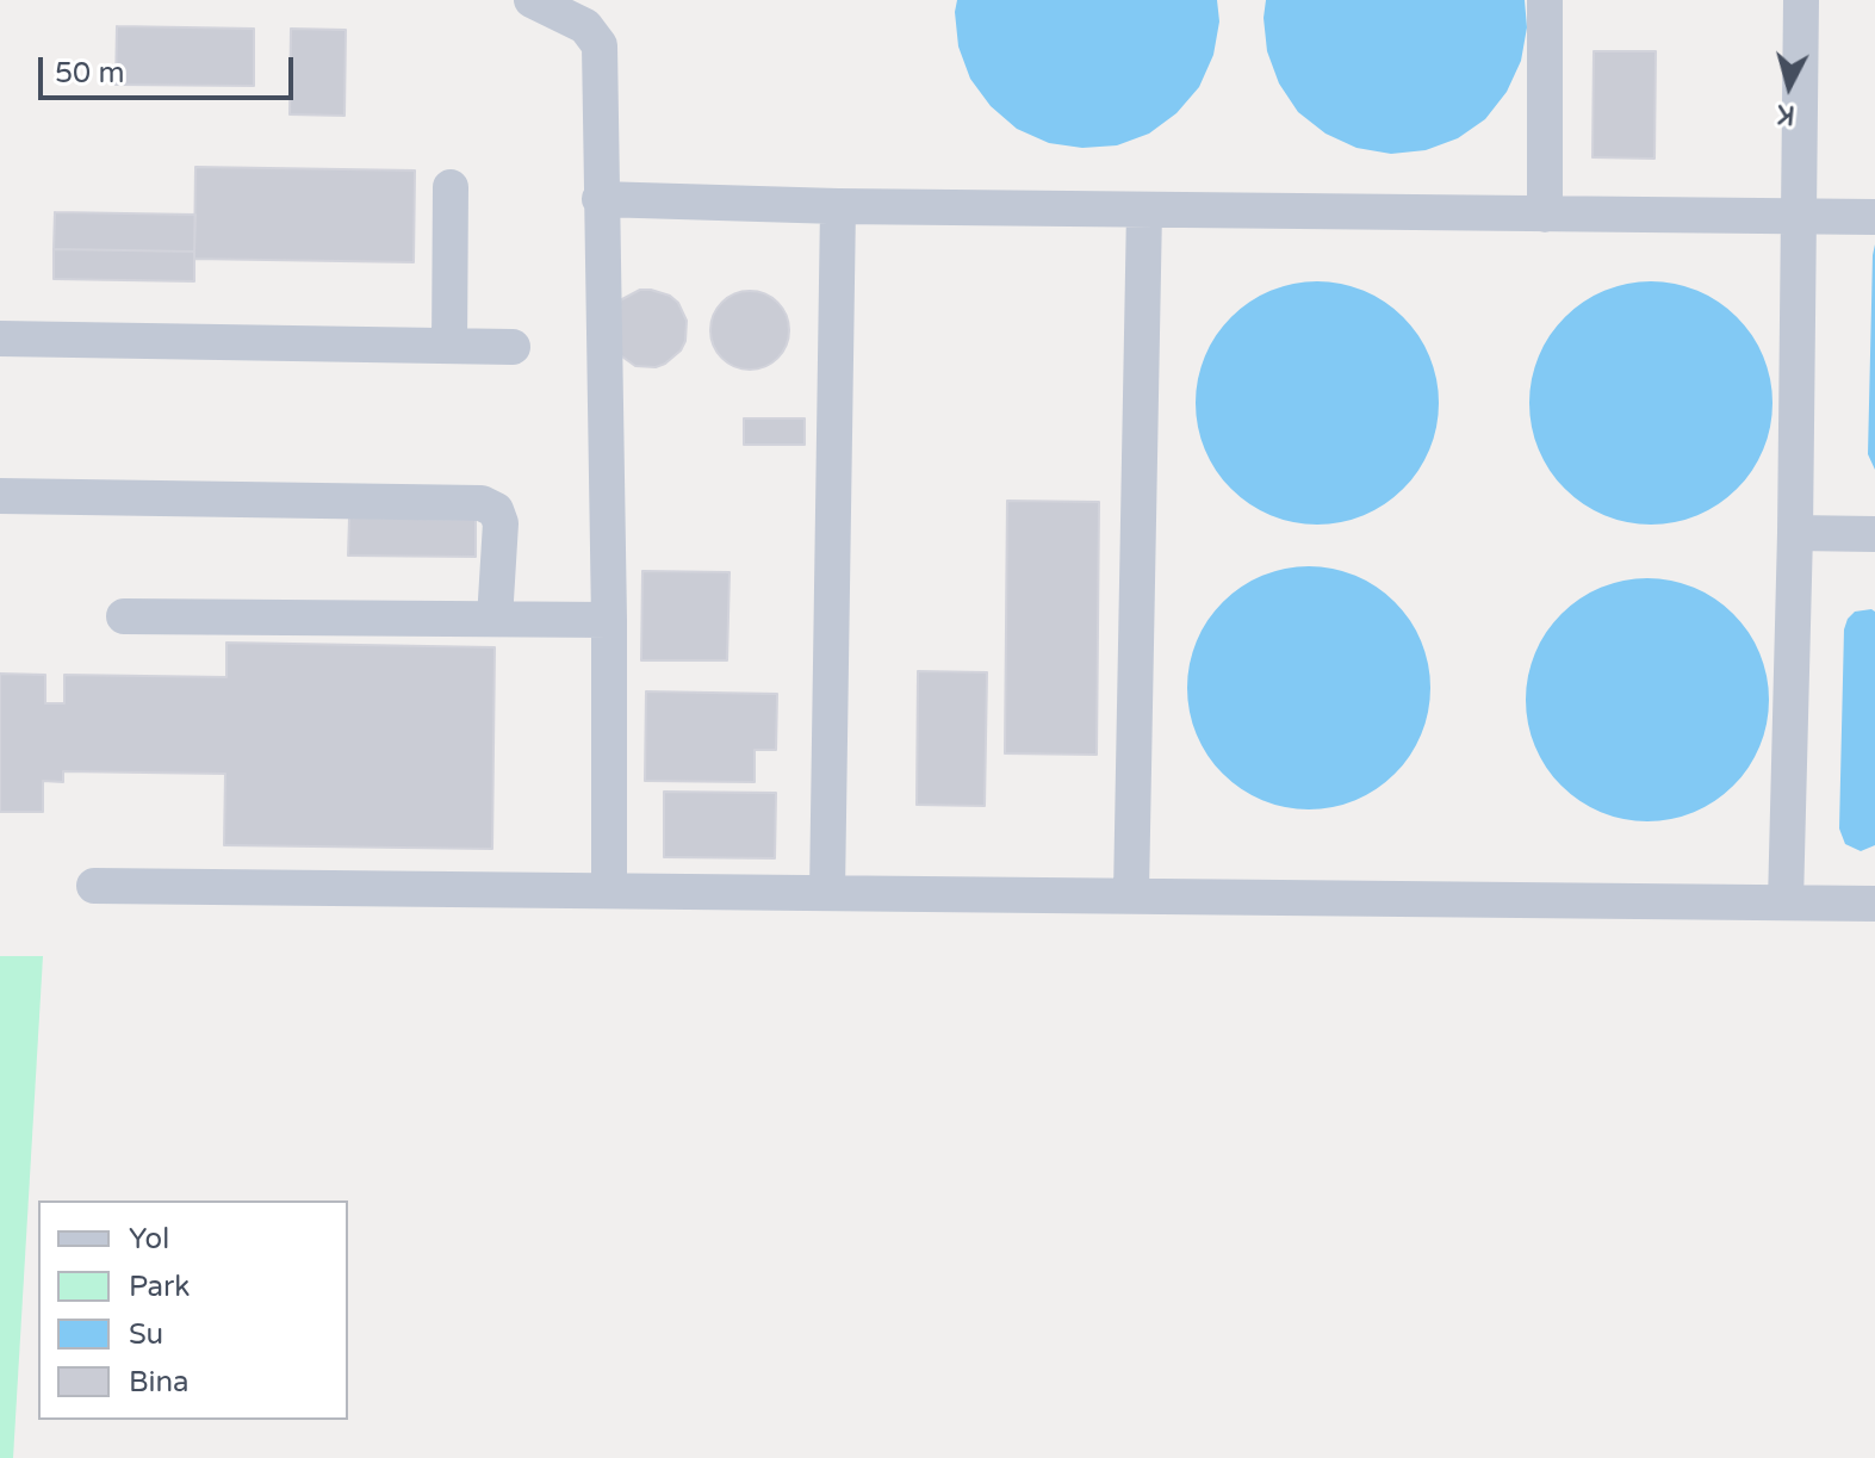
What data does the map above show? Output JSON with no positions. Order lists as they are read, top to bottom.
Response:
{
  "legend": [
    "Yol",
    "Park",
    "Su",
    "Bina"
  ],
  "scale_bar": "50 m",
  "north": "bottom"
}
